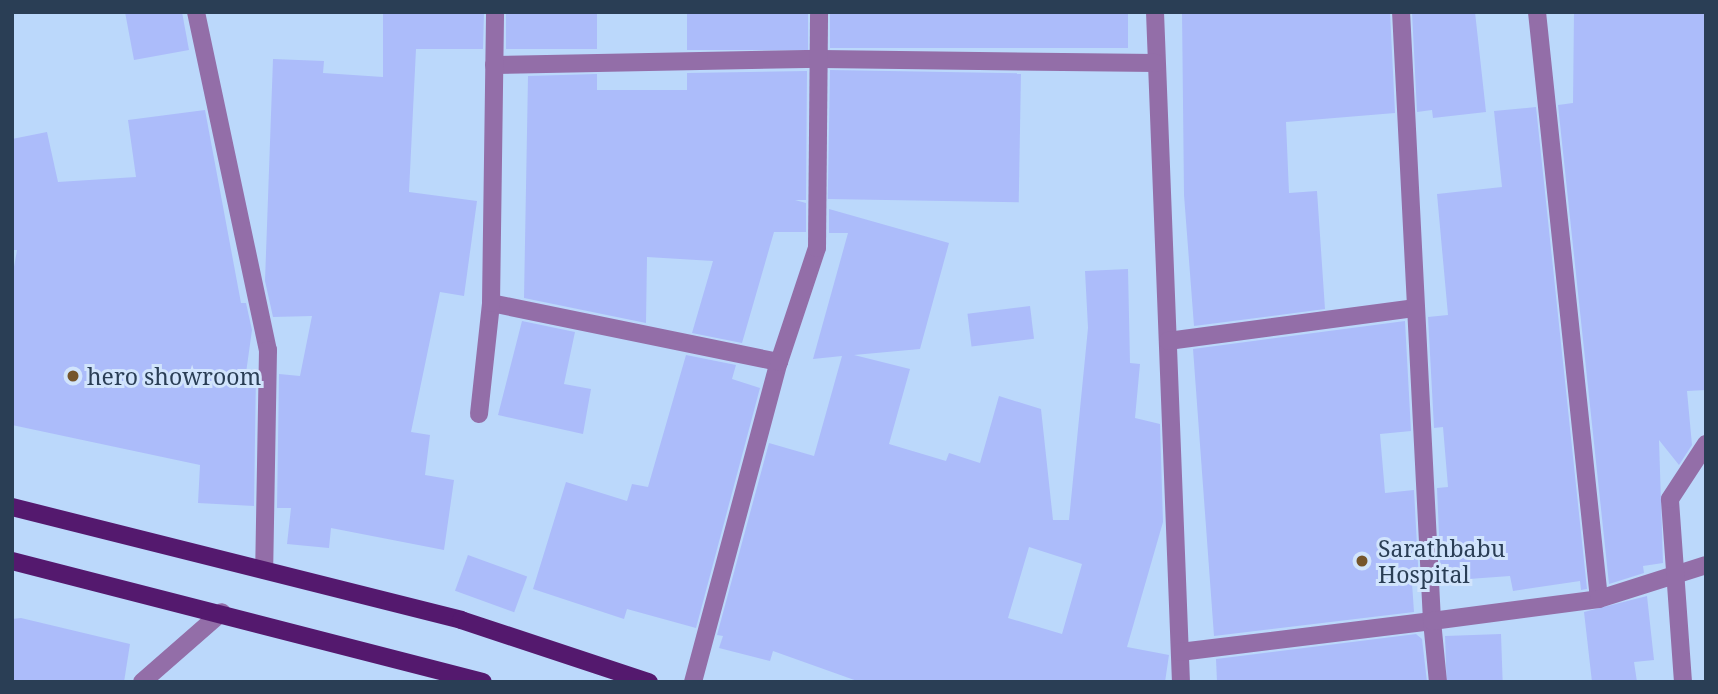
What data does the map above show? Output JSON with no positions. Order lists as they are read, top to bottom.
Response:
{
  "places": ["hero showroom", "Sarathbabu Hospital"]
}
